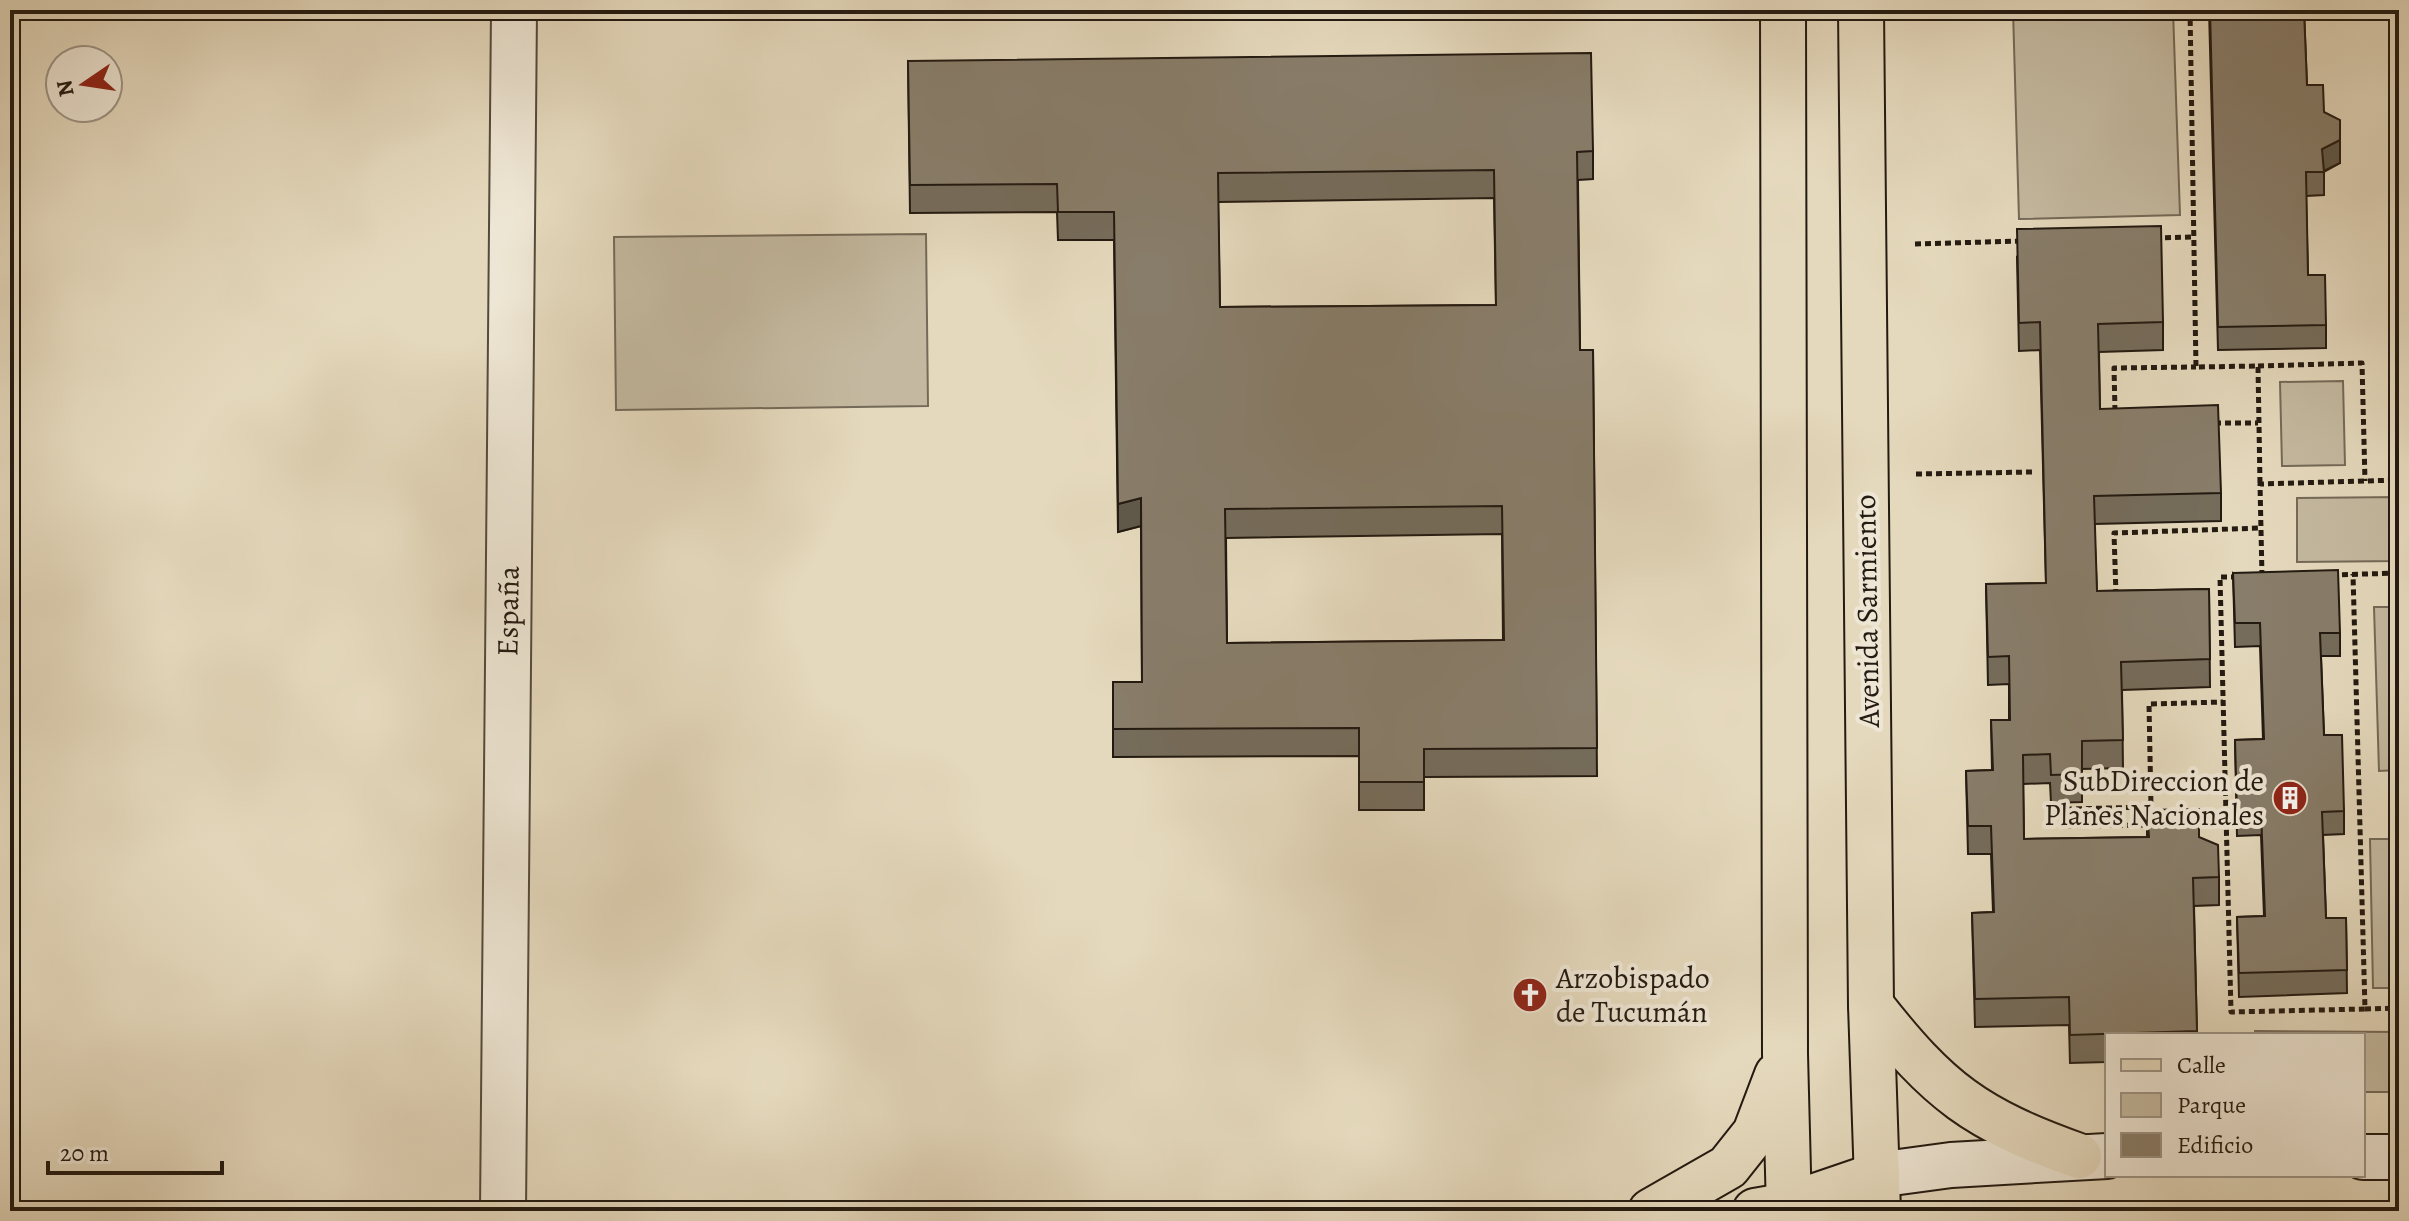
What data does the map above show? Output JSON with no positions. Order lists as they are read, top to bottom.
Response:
{
  "streets": {
    "main road": ["Avenida Sarmiento"],
    "street": ["España"]
  },
  "places": {
    "building": ["SubDireccion de Planes Nacionales"],
    "church": ["Arzobispado de Tucumán"]
  },
  "legend": ["Calle", "Parque", "Edificio"],
  "scale_bar": "20 m",
  "north": "left"
}
